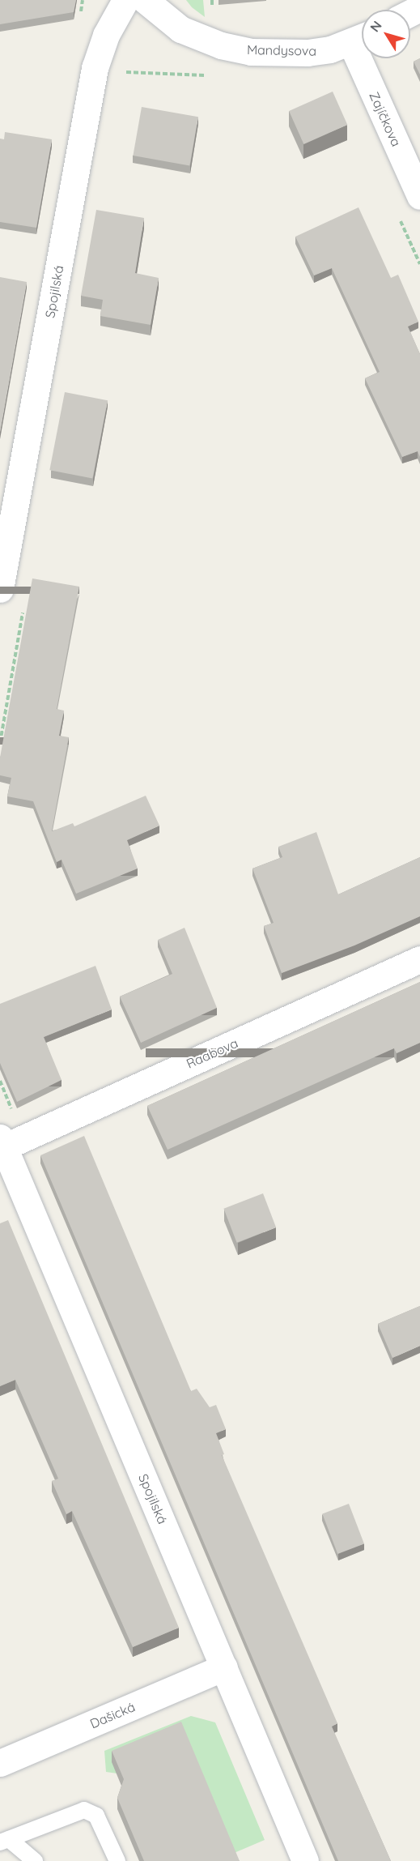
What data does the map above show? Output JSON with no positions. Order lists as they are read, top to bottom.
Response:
{
  "streets": {
    "street": [
      "Mandysova",
      "Zajíčkova",
      "Spojilská",
      "Raabova",
      "Dašická"
    ]
  },
  "crossings": [
    ["Spojilská", "Raabova"],
    ["Spojilská", "Dašická"]
  ],
  "north": "top left"
}
